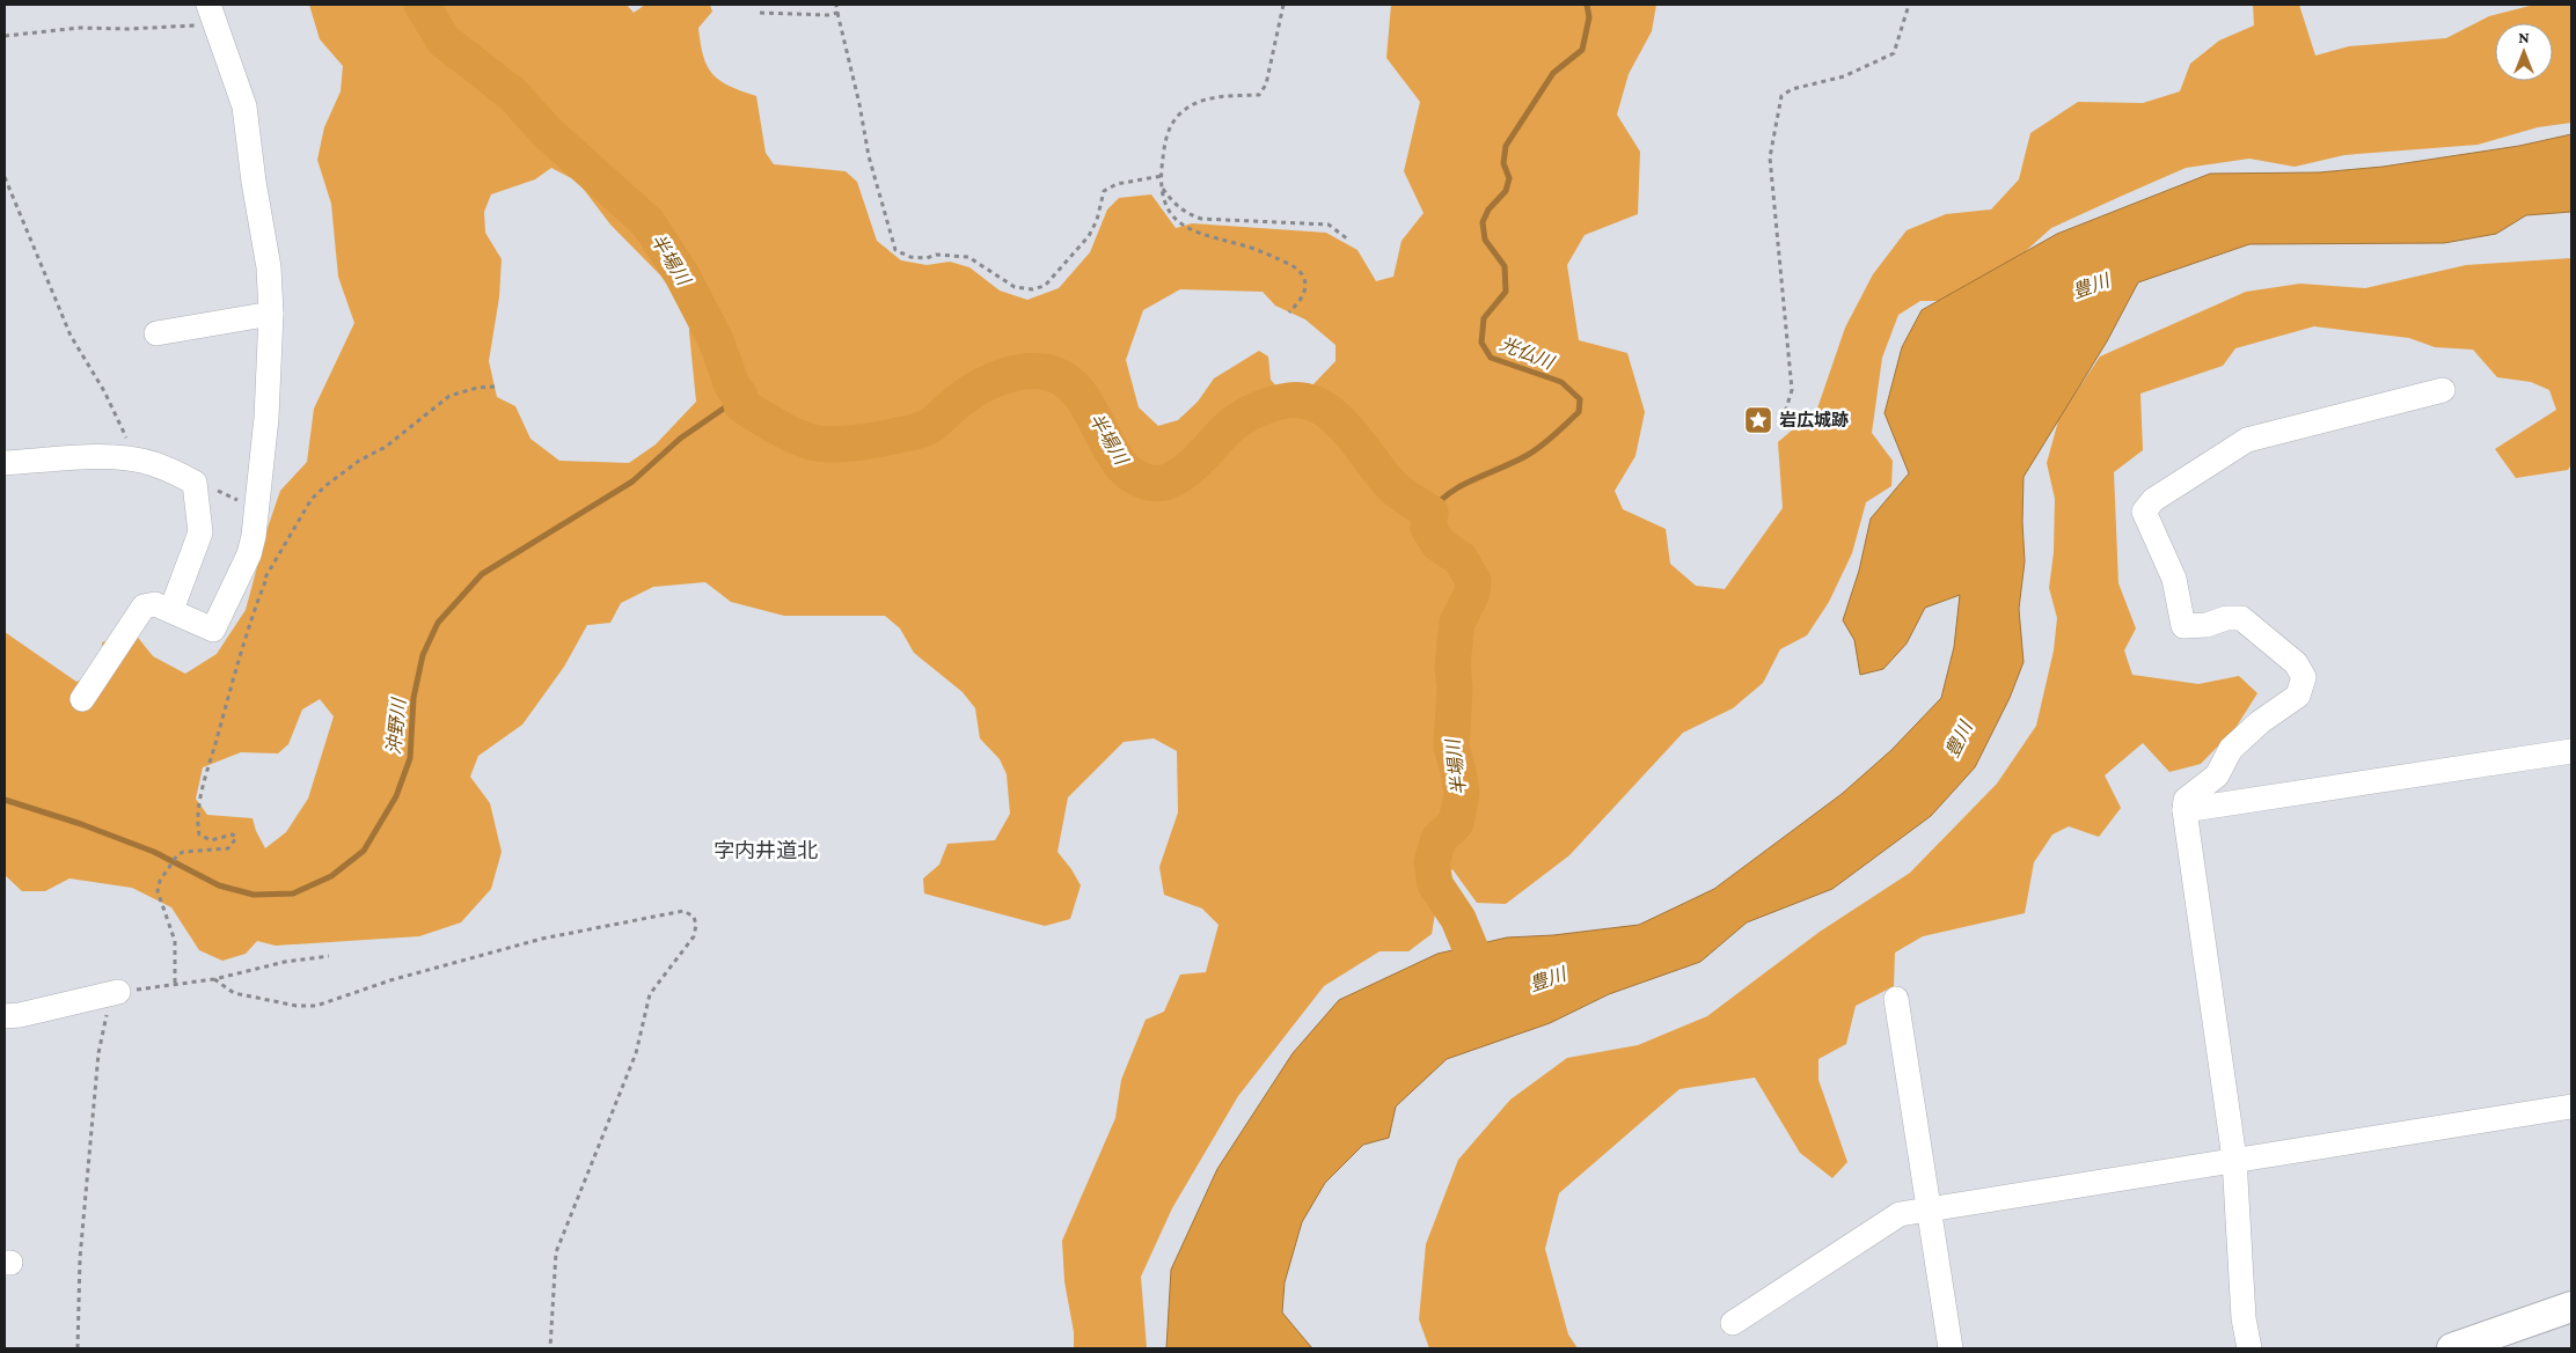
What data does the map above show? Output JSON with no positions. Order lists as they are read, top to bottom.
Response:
{
  "districts": ["字内井道北"],
  "water": [
    "半場川",
    "豊川",
    "光仏川",
    "沖野川"
  ],
  "places": {
    "place": ["岩広城跡"]
  },
  "north": "top"
}
